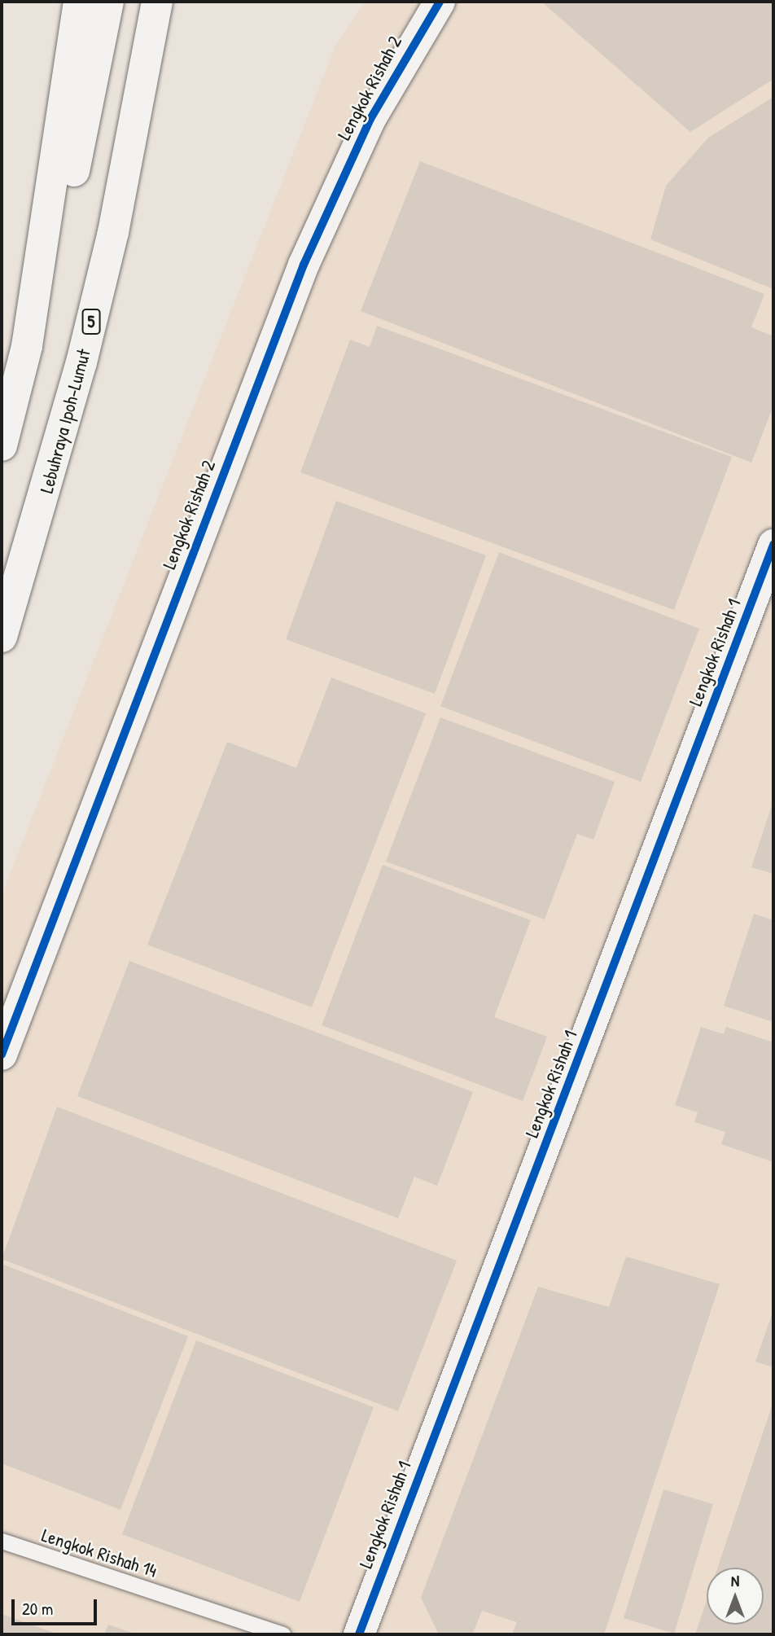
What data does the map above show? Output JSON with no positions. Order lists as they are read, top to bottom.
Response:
{
  "streets": {
    "main road": [
      "Lengkok Rishah 2",
      "5",
      "Lebuhraya Ipoh-Lumut",
      "Lengkok Rishah 1"
    ],
    "lane": ["Lengkok Rishah 14"]
  },
  "scale_bar": "20 m",
  "north": "top"
}
